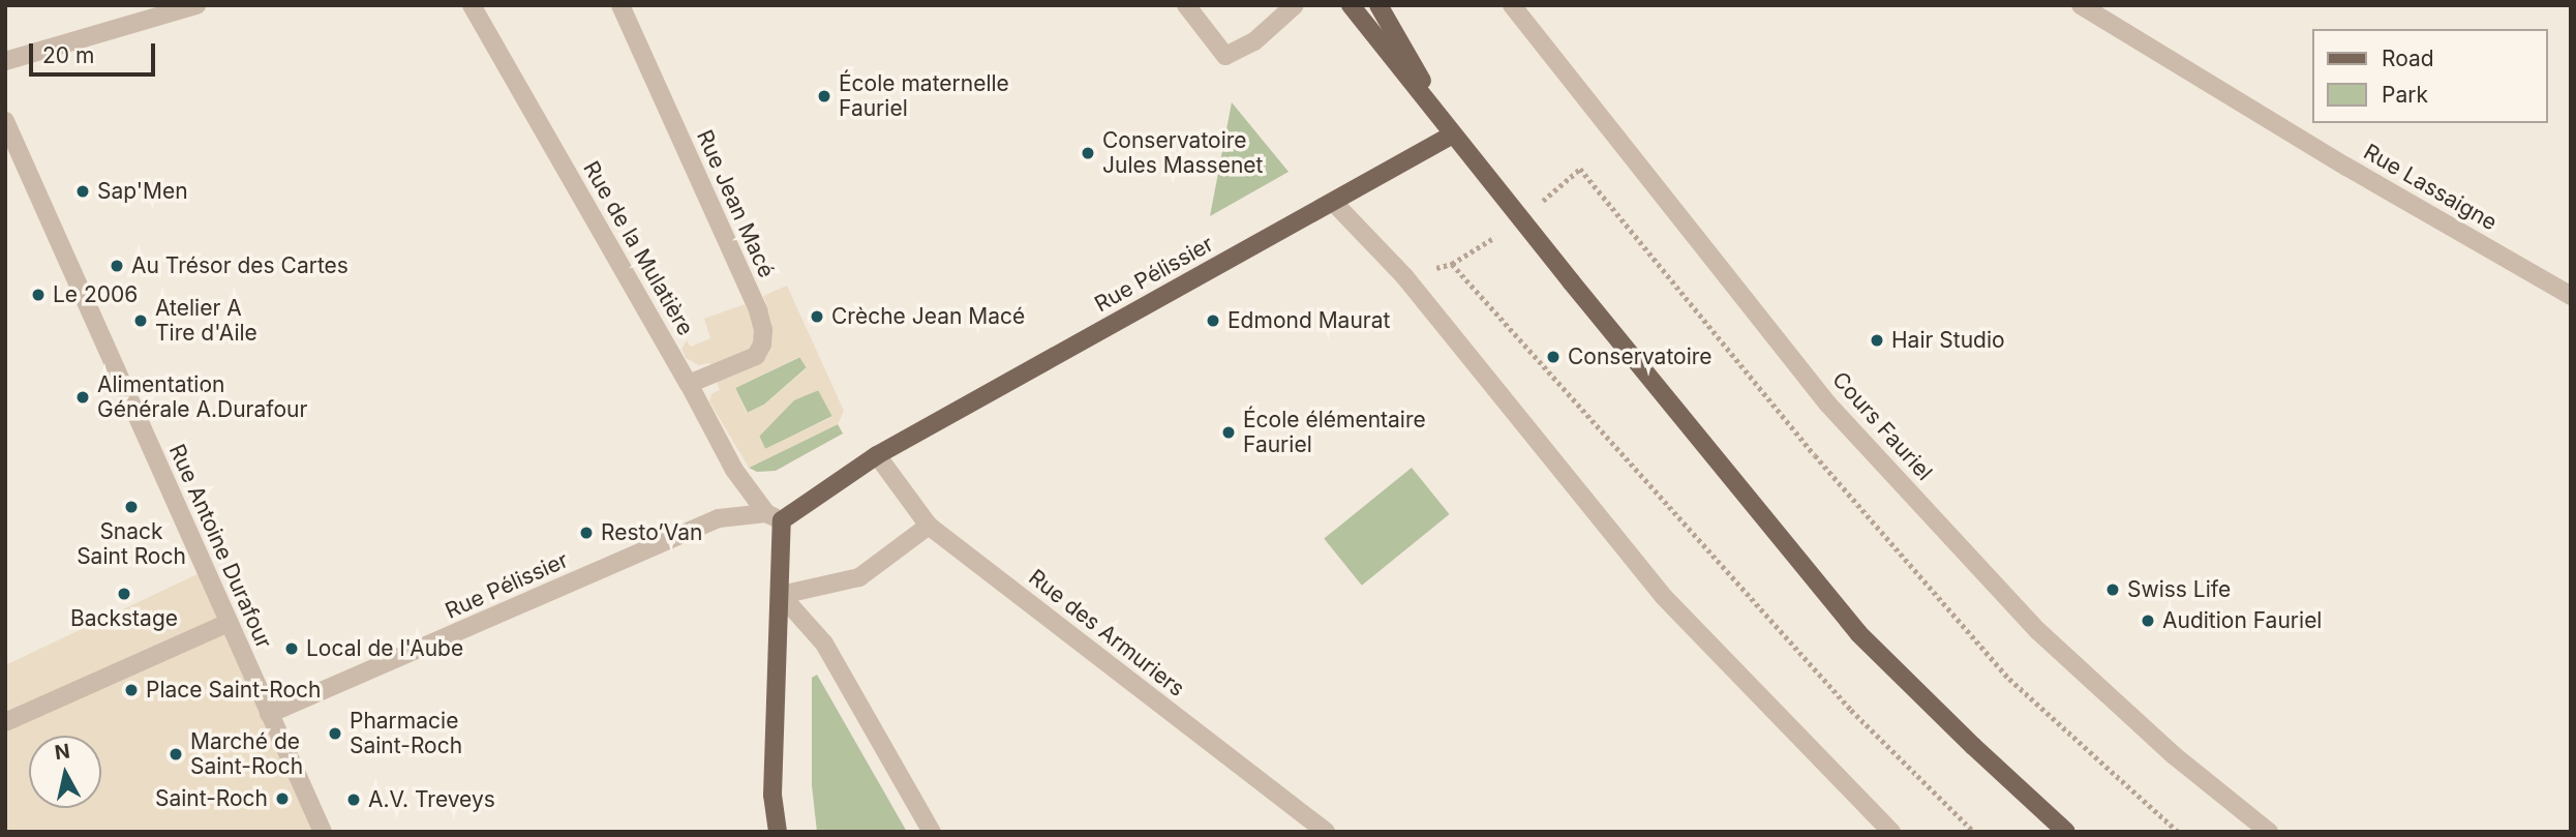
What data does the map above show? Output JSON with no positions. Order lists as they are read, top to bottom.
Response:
{
  "streets": {
    "main road": ["Rue Pélissier"],
    "street": [
      "Rue Lassaigne",
      "Rue Jean Macé",
      "Rue de la Mulatière",
      "Cours Fauriel",
      "Rue Antoine Durafour",
      "Rue des Armuriers"
    ]
  },
  "crossings": [
    ["Rue Jean Macé", "Rue de la Mulatière"],
    ["Rue de la Mulatière", "Rue Pélissier"],
    ["Rue Pélissier", "Rue Antoine Durafour"],
    ["Rue Pélissier", "Rue des Armuriers"]
  ],
  "places": [
    "École maternelle Fauriel",
    "Conservatoire Jules Massenet",
    "Sap'Men",
    "Au Trésor des Cartes",
    "Le 2006",
    "Crèche Jean Macé",
    "Atelier A Tire d'Aile",
    "Edmond Maurat",
    "Hair Studio",
    "Conservatoire",
    "Alimentation Générale A.Durafour",
    "École élémentaire Fauriel",
    "Snack Saint Roch",
    "Resto’Van",
    "Swiss Life",
    "Backstage",
    "Audition Fauriel",
    "Local de l'Aube",
    "Place Saint-Roch",
    "Pharmacie Saint-Roch",
    "Marché de Saint-Roch",
    "Saint-Roch",
    "A.V. Treveys"
  ],
  "legend": ["Road", "Park"],
  "scale_bar": "20 m",
  "north": "top"
}
